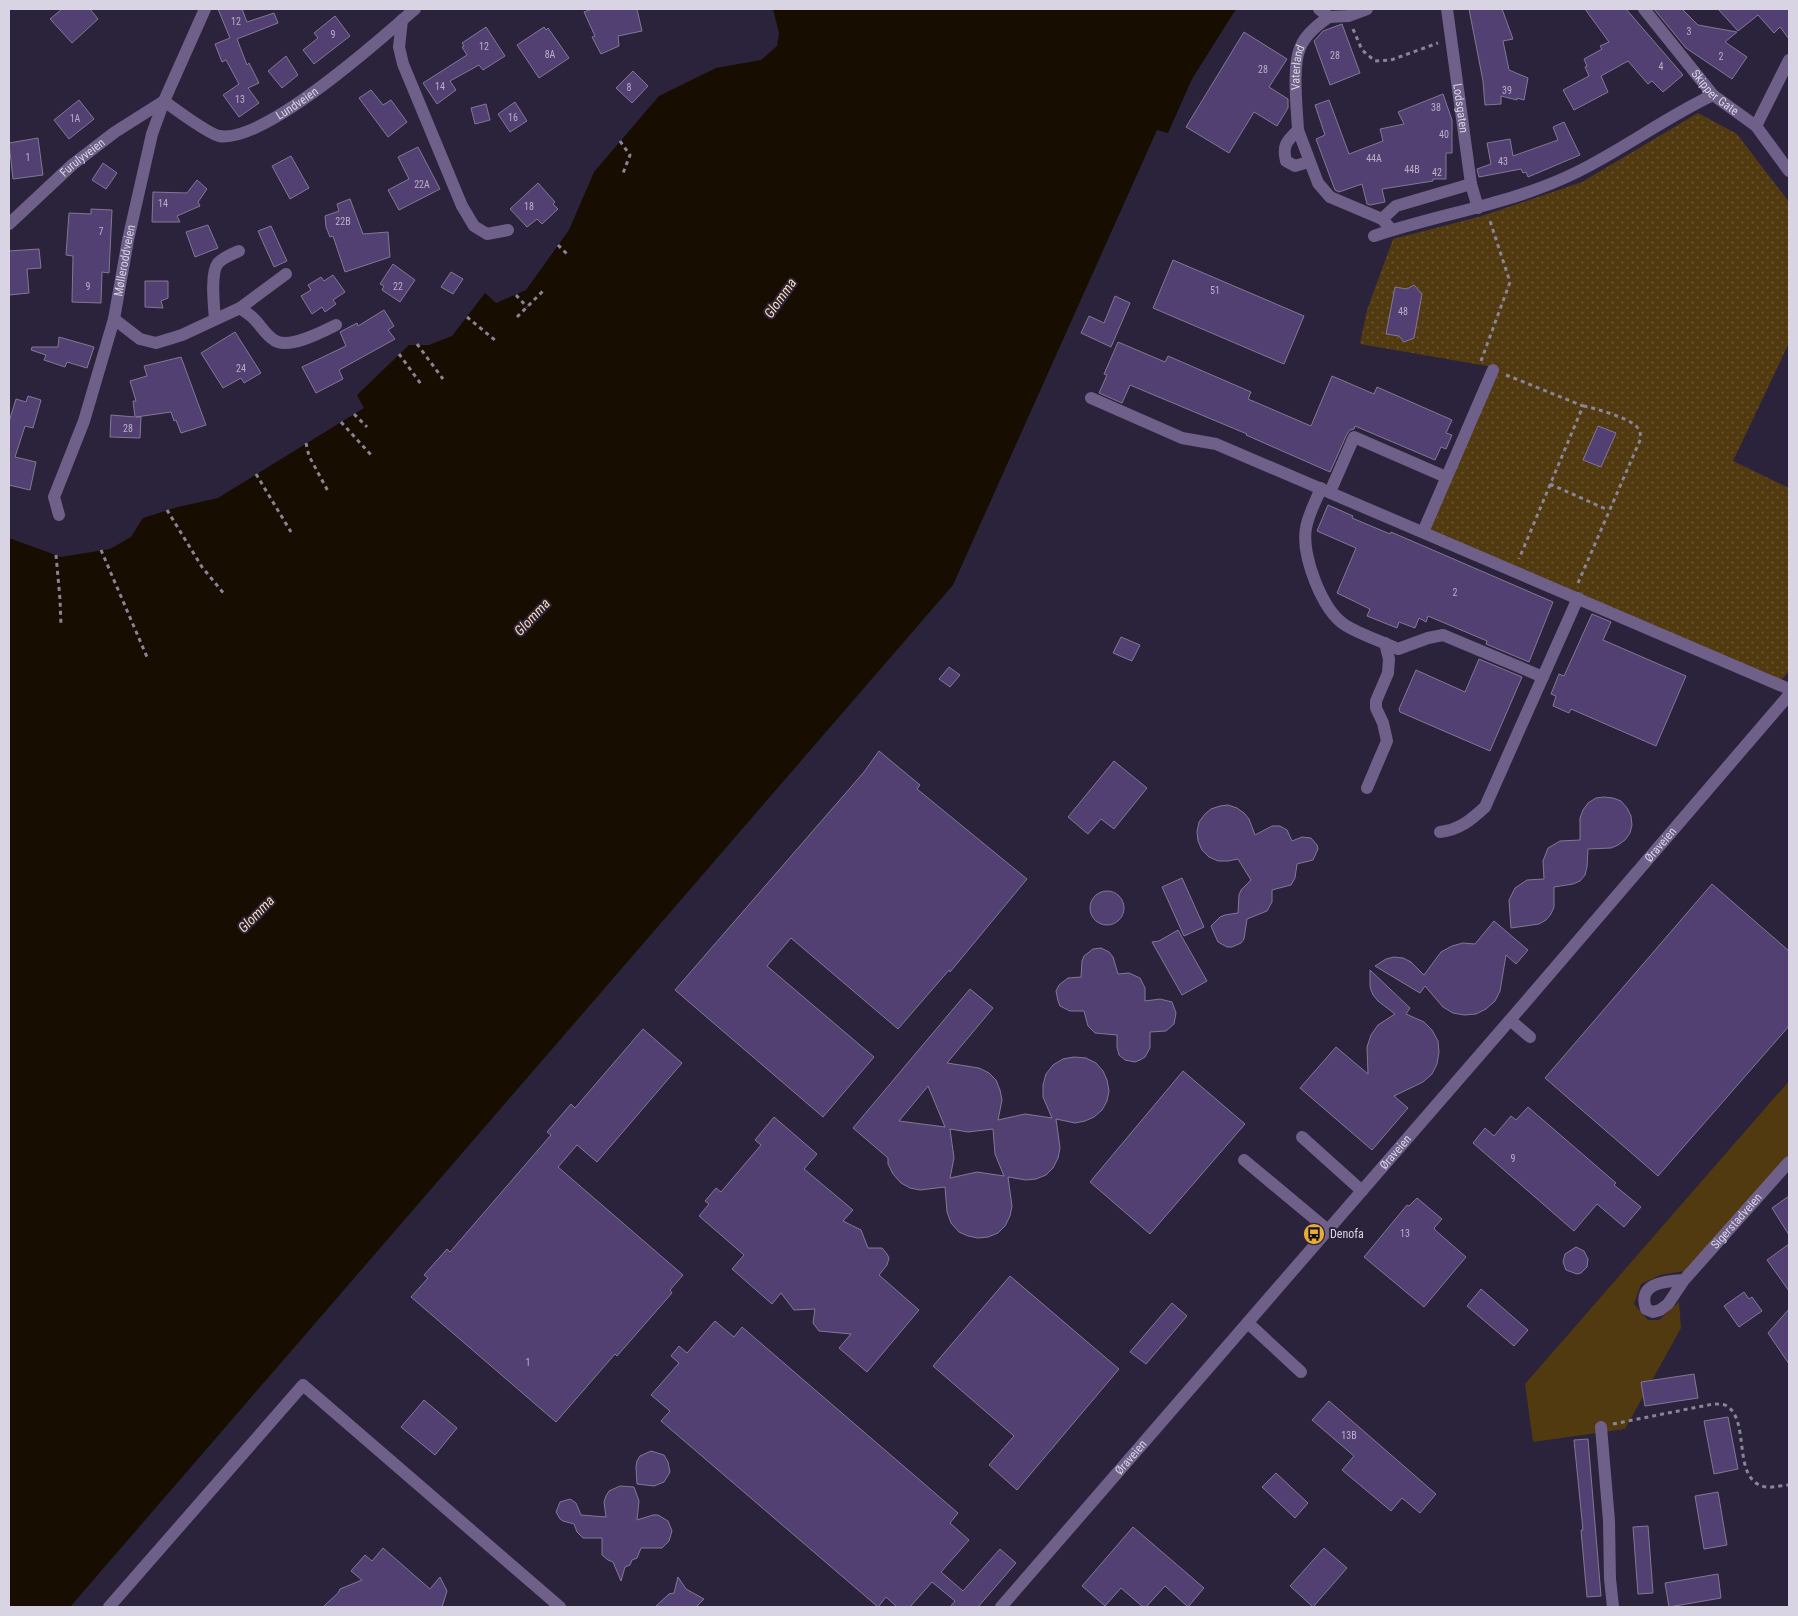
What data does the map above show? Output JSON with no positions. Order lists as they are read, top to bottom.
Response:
{
  "streets": {
    "street": [
      "Vaterland",
      "Skipper Gate",
      "Lundveien",
      "Lodsgaten",
      "Furulyveien",
      "Mølleroddveien",
      "Øraveien",
      "Sigerstadveien"
    ]
  },
  "crossings": [
    ["Lundveien", "Furulyveien"],
    ["Lundveien", "Mølleroddveien"],
    ["Furulyveien", "Mølleroddveien"]
  ],
  "water": ["Glomma"],
  "places": {
    "bus stop": ["Denofa"]
  },
  "house_numbers": [
    "12",
    "3",
    "9",
    "12",
    "8A",
    "28",
    "2",
    "4",
    "28",
    "14",
    "8",
    "39",
    "13",
    "38",
    "16",
    "1A",
    "40",
    "1",
    "44A",
    "43",
    "44B",
    "42",
    "22A",
    "14",
    "18",
    "22B",
    "7",
    "9",
    "22",
    "51",
    "48",
    "24",
    "28",
    "2",
    "9",
    "13",
    "1",
    "13B"
  ]
}
